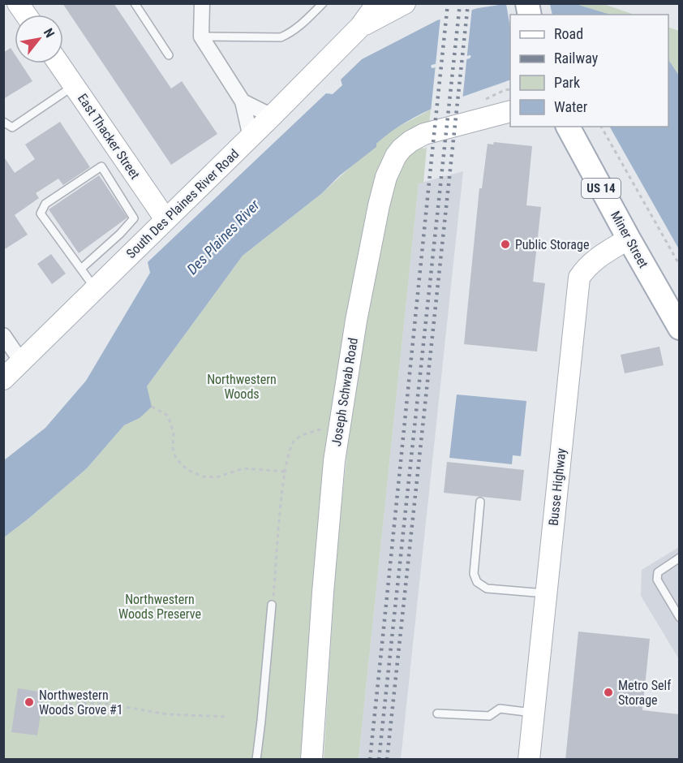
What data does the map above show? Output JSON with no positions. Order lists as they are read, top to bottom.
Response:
{
  "streets": {
    "main road": [
      "East Thacker Street",
      "US 14",
      "South Des Plaines River Road",
      "Miner Street",
      "Joseph Schwab Road",
      "Busse Highway"
    ]
  },
  "crossings": [
    ["East Thacker Street", "South Des Plaines River Road"],
    ["Miner Street", "Busse Highway"]
  ],
  "water": ["Des Plaines River"],
  "parks": ["Northwestern Woods", "Northwestern Woods Preserve"],
  "places": ["Public Storage", "Metro Self Storage", "Northwestern Woods Grove #1"],
  "legend": [
    "Road",
    "Railway",
    "Park",
    "Water"
  ],
  "north": "top right"
}
